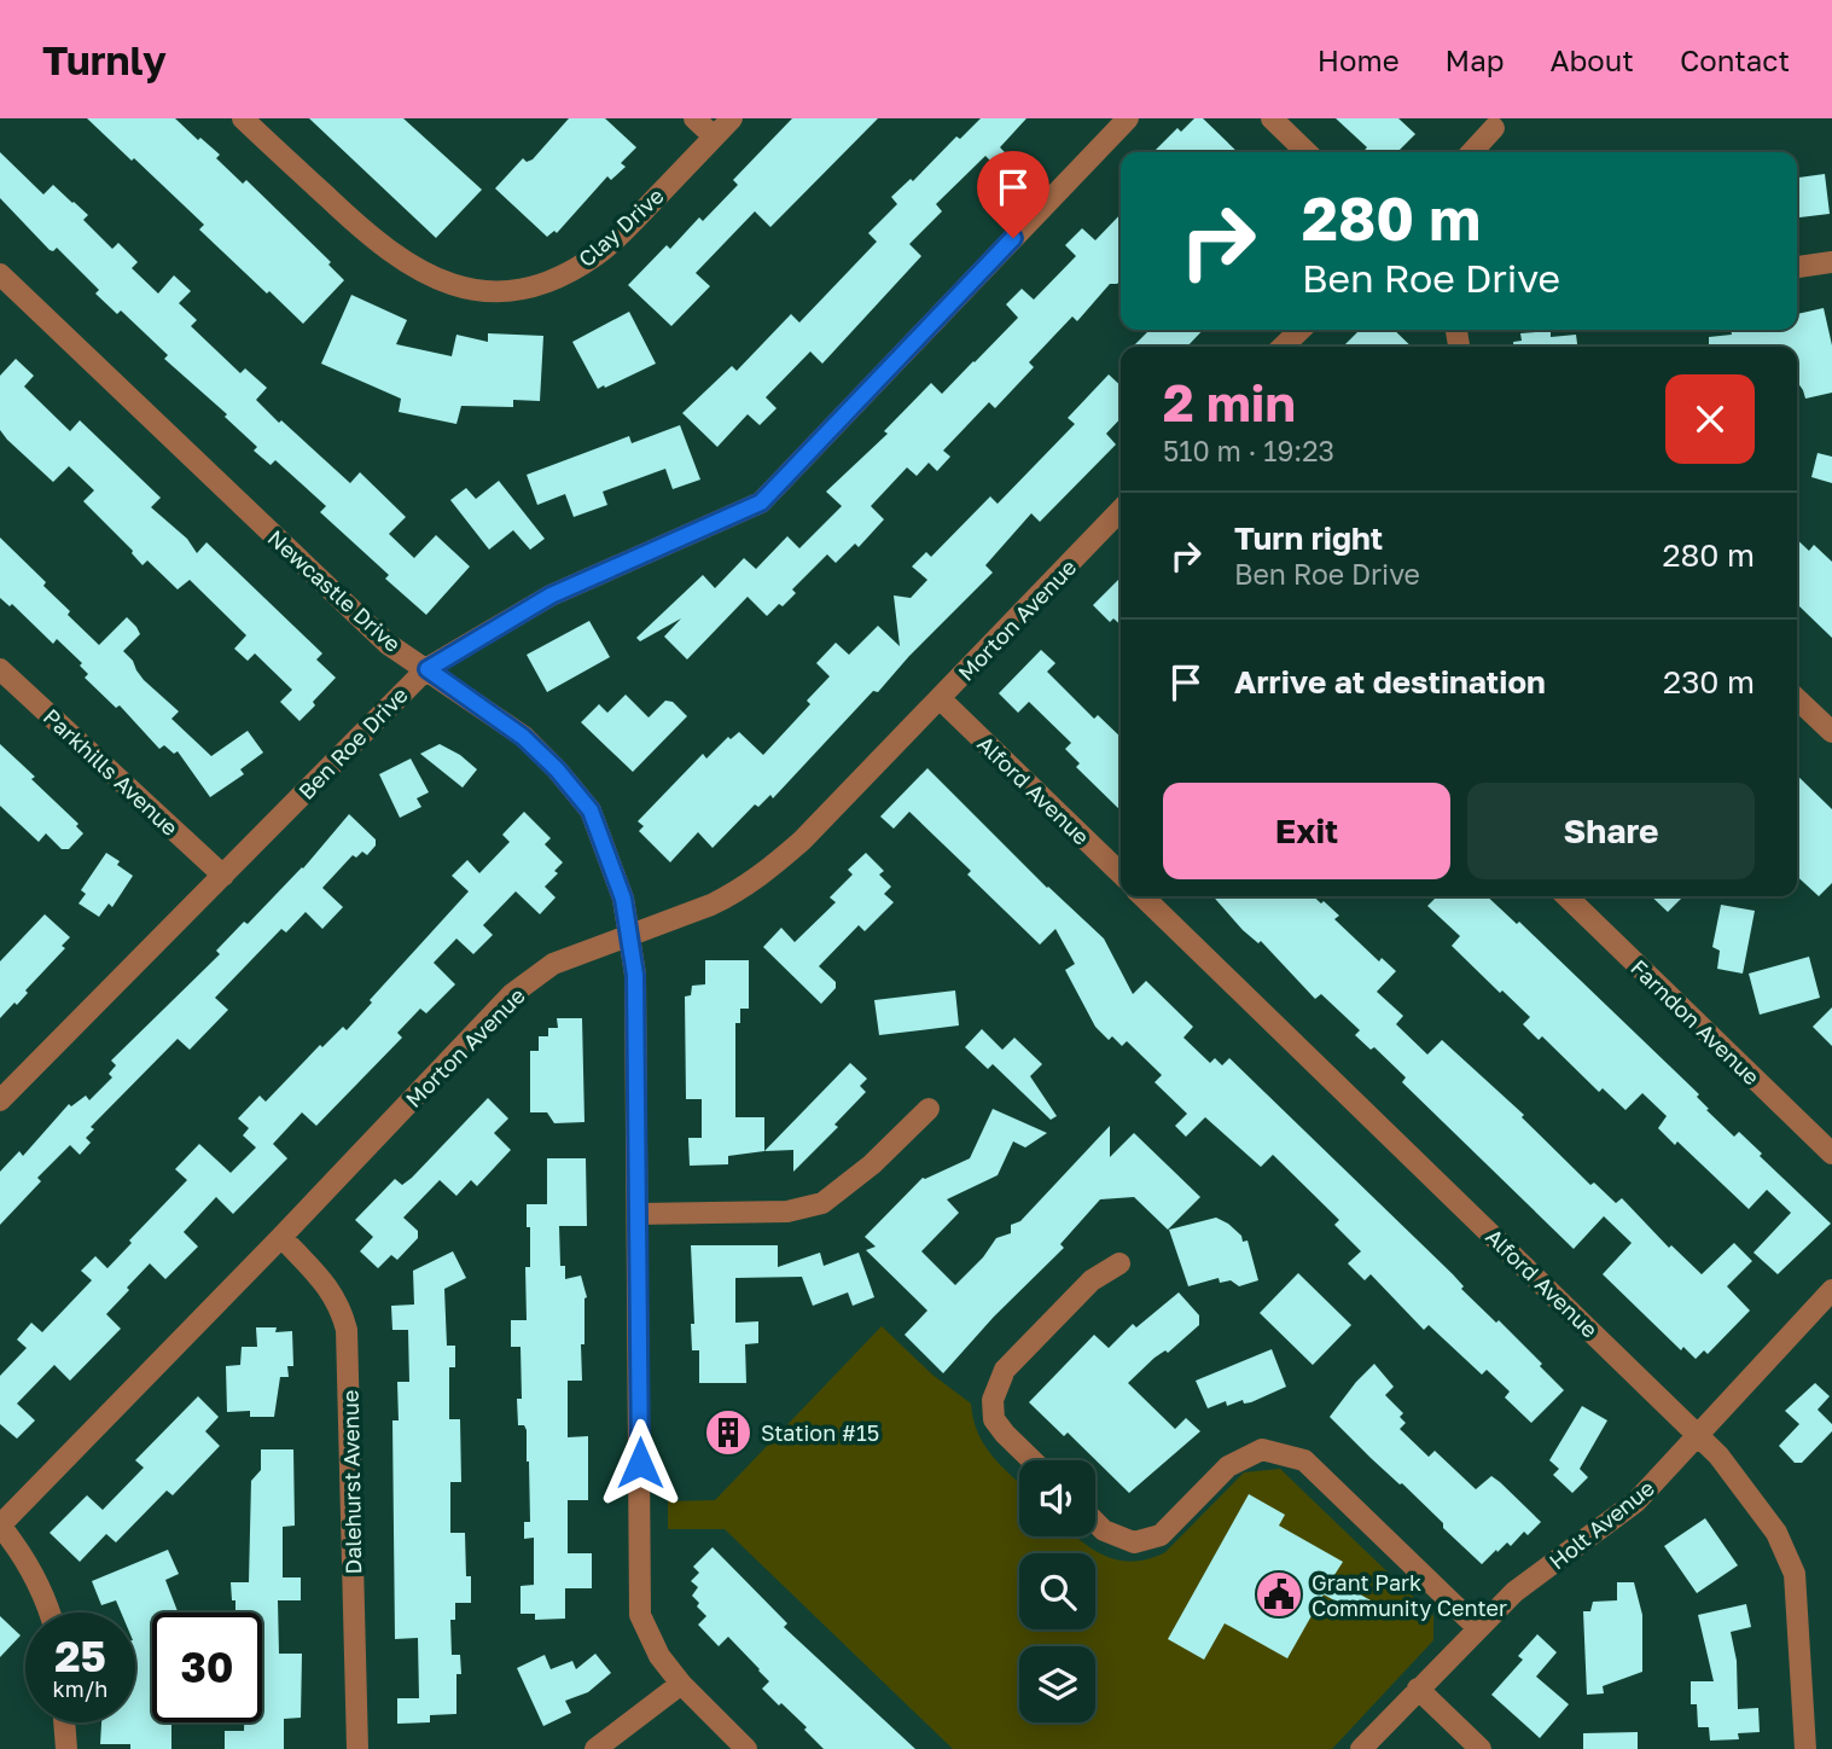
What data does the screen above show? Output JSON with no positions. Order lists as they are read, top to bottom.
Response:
{
  "streets": {
    "street": [
      "Clay Drive",
      "Newcastle Drive",
      "Morton Avenue",
      "Ben Roe Drive",
      "Parkhills Avenue",
      "Alford Avenue",
      "Farndon Avenue",
      "Dalehurst Avenue",
      "Holt Avenue"
    ]
  },
  "crossings": [
    ["Newcastle Drive", "Morton Avenue"],
    ["Newcastle Drive", "Ben Roe Drive"],
    ["Morton Avenue", "Alford Avenue"],
    ["Morton Avenue", "Dalehurst Avenue"],
    ["Ben Roe Drive", "Parkhills Avenue"],
    ["Alford Avenue", "Holt Avenue"]
  ],
  "places": {
    "building": ["Station #15"],
    "public building": ["Grant Park Community Center"]
  },
  "page": {
    "header": "Turnly",
    "nav": [
      "Home",
      "Map",
      "About",
      "Contact"
    ],
    "turn": ["280 m", "Ben Roe Drive"],
    "heading": ["2 min", "510 m · 19:23"],
    "list": [
      {
        "name": "Turn right",
        "note": "Ben Roe Drive",
        "value": "280 m"
      },
      {
        "name": "Arrive at destination",
        "value": "230 m"
      }
    ],
    "buttons": ["Exit", "Share"],
    "speed": "25 km/h",
    "limit": "30"
  }
}
